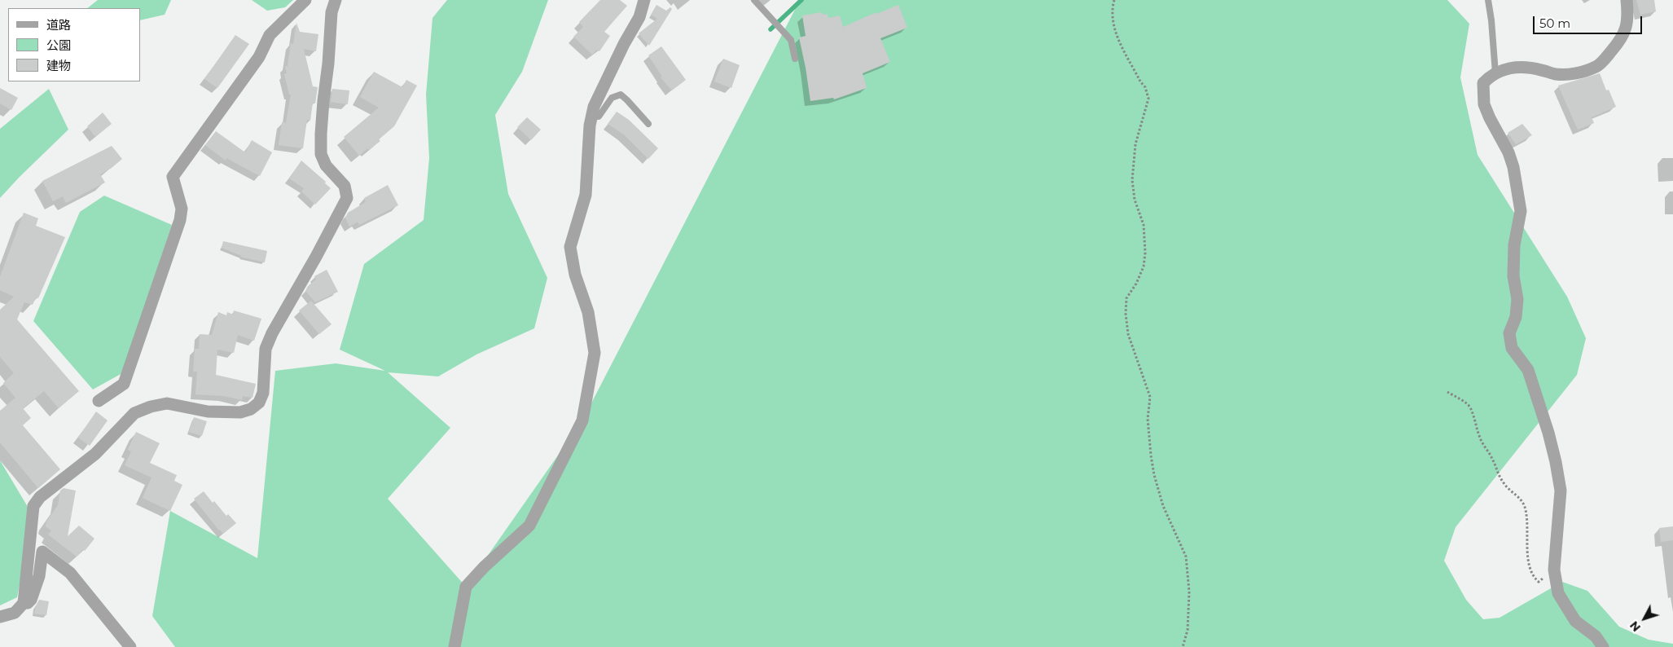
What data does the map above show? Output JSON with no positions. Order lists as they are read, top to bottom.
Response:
{
  "legend": ["道路", "公園", "建物"],
  "scale_bar": "50 m",
  "north": "bottom left"
}
